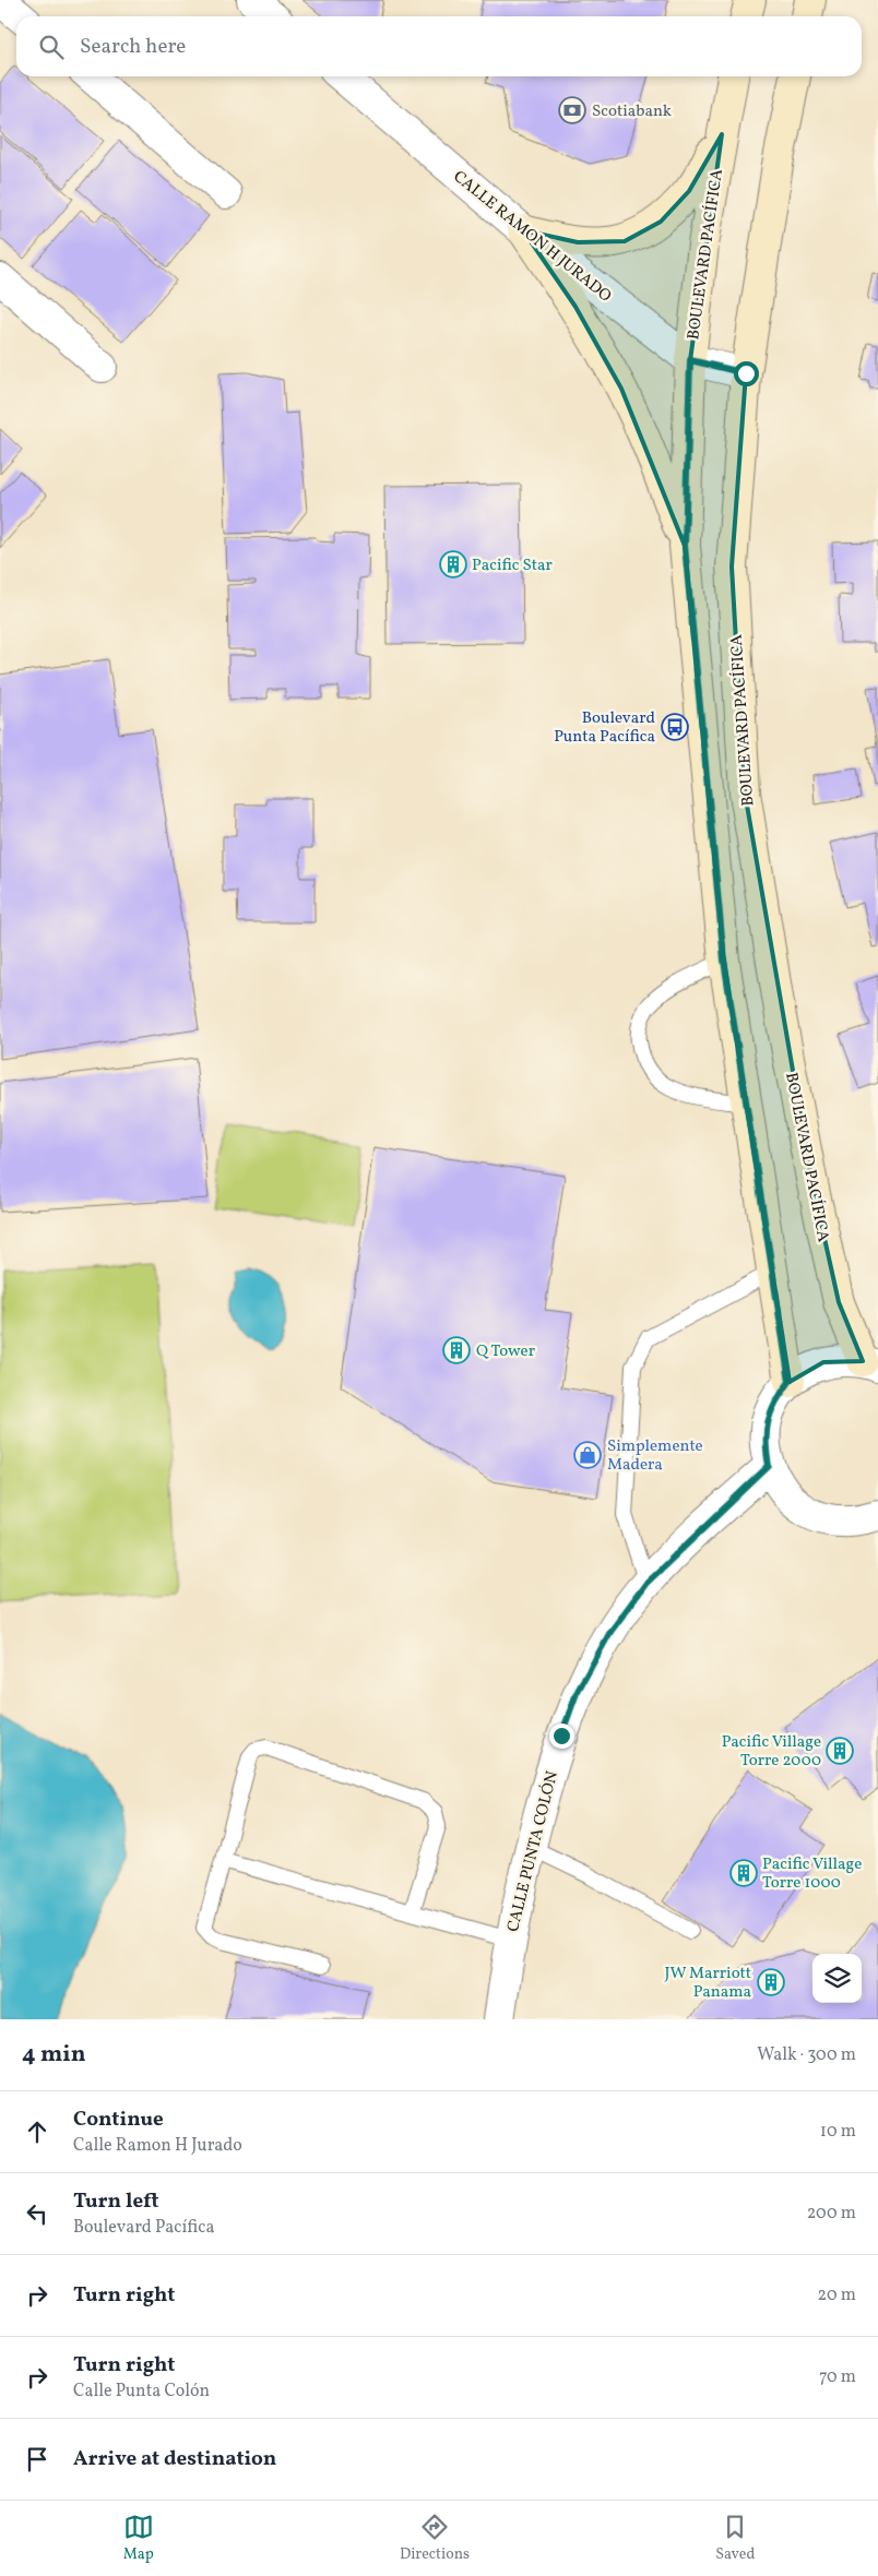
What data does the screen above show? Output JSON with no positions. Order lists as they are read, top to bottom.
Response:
{
  "streets": {
    "street": ["CALLE RAMON H JURADO", "BOULEVARD PACÍFICA", "CALLE PUNTA COLÓN"]
  },
  "crossings": [
    ["CALLE RAMON H JURADO", "BOULEVARD PACÍFICA"]
  ],
  "places": {
    "bank": ["Scotiabank"],
    "building": [
      "Pacific Star",
      "Q Tower",
      "Pacific Village Torre 2000",
      "Pacific Village Torre 1000",
      "JW Marriott Panama"
    ],
    "bus stop": ["Boulevard Punta Pacífica"],
    "shop": ["Simplemente Madera"]
  },
  "page": {
    "search": "Search here",
    "heading": ["4 min", "Walk · 300 m"],
    "list": [
      ["Continue", "Calle Ramon H Jurado", "10 m"],
      ["Turn left", "Boulevard Pacífica", "200 m"],
      ["Turn right", "20 m"],
      ["Turn right", "Calle Punta Colón", "70 m"],
      "Arrive at destination"
    ],
    "nav": ["Map", "Directions", "Saved"]
  }
}
